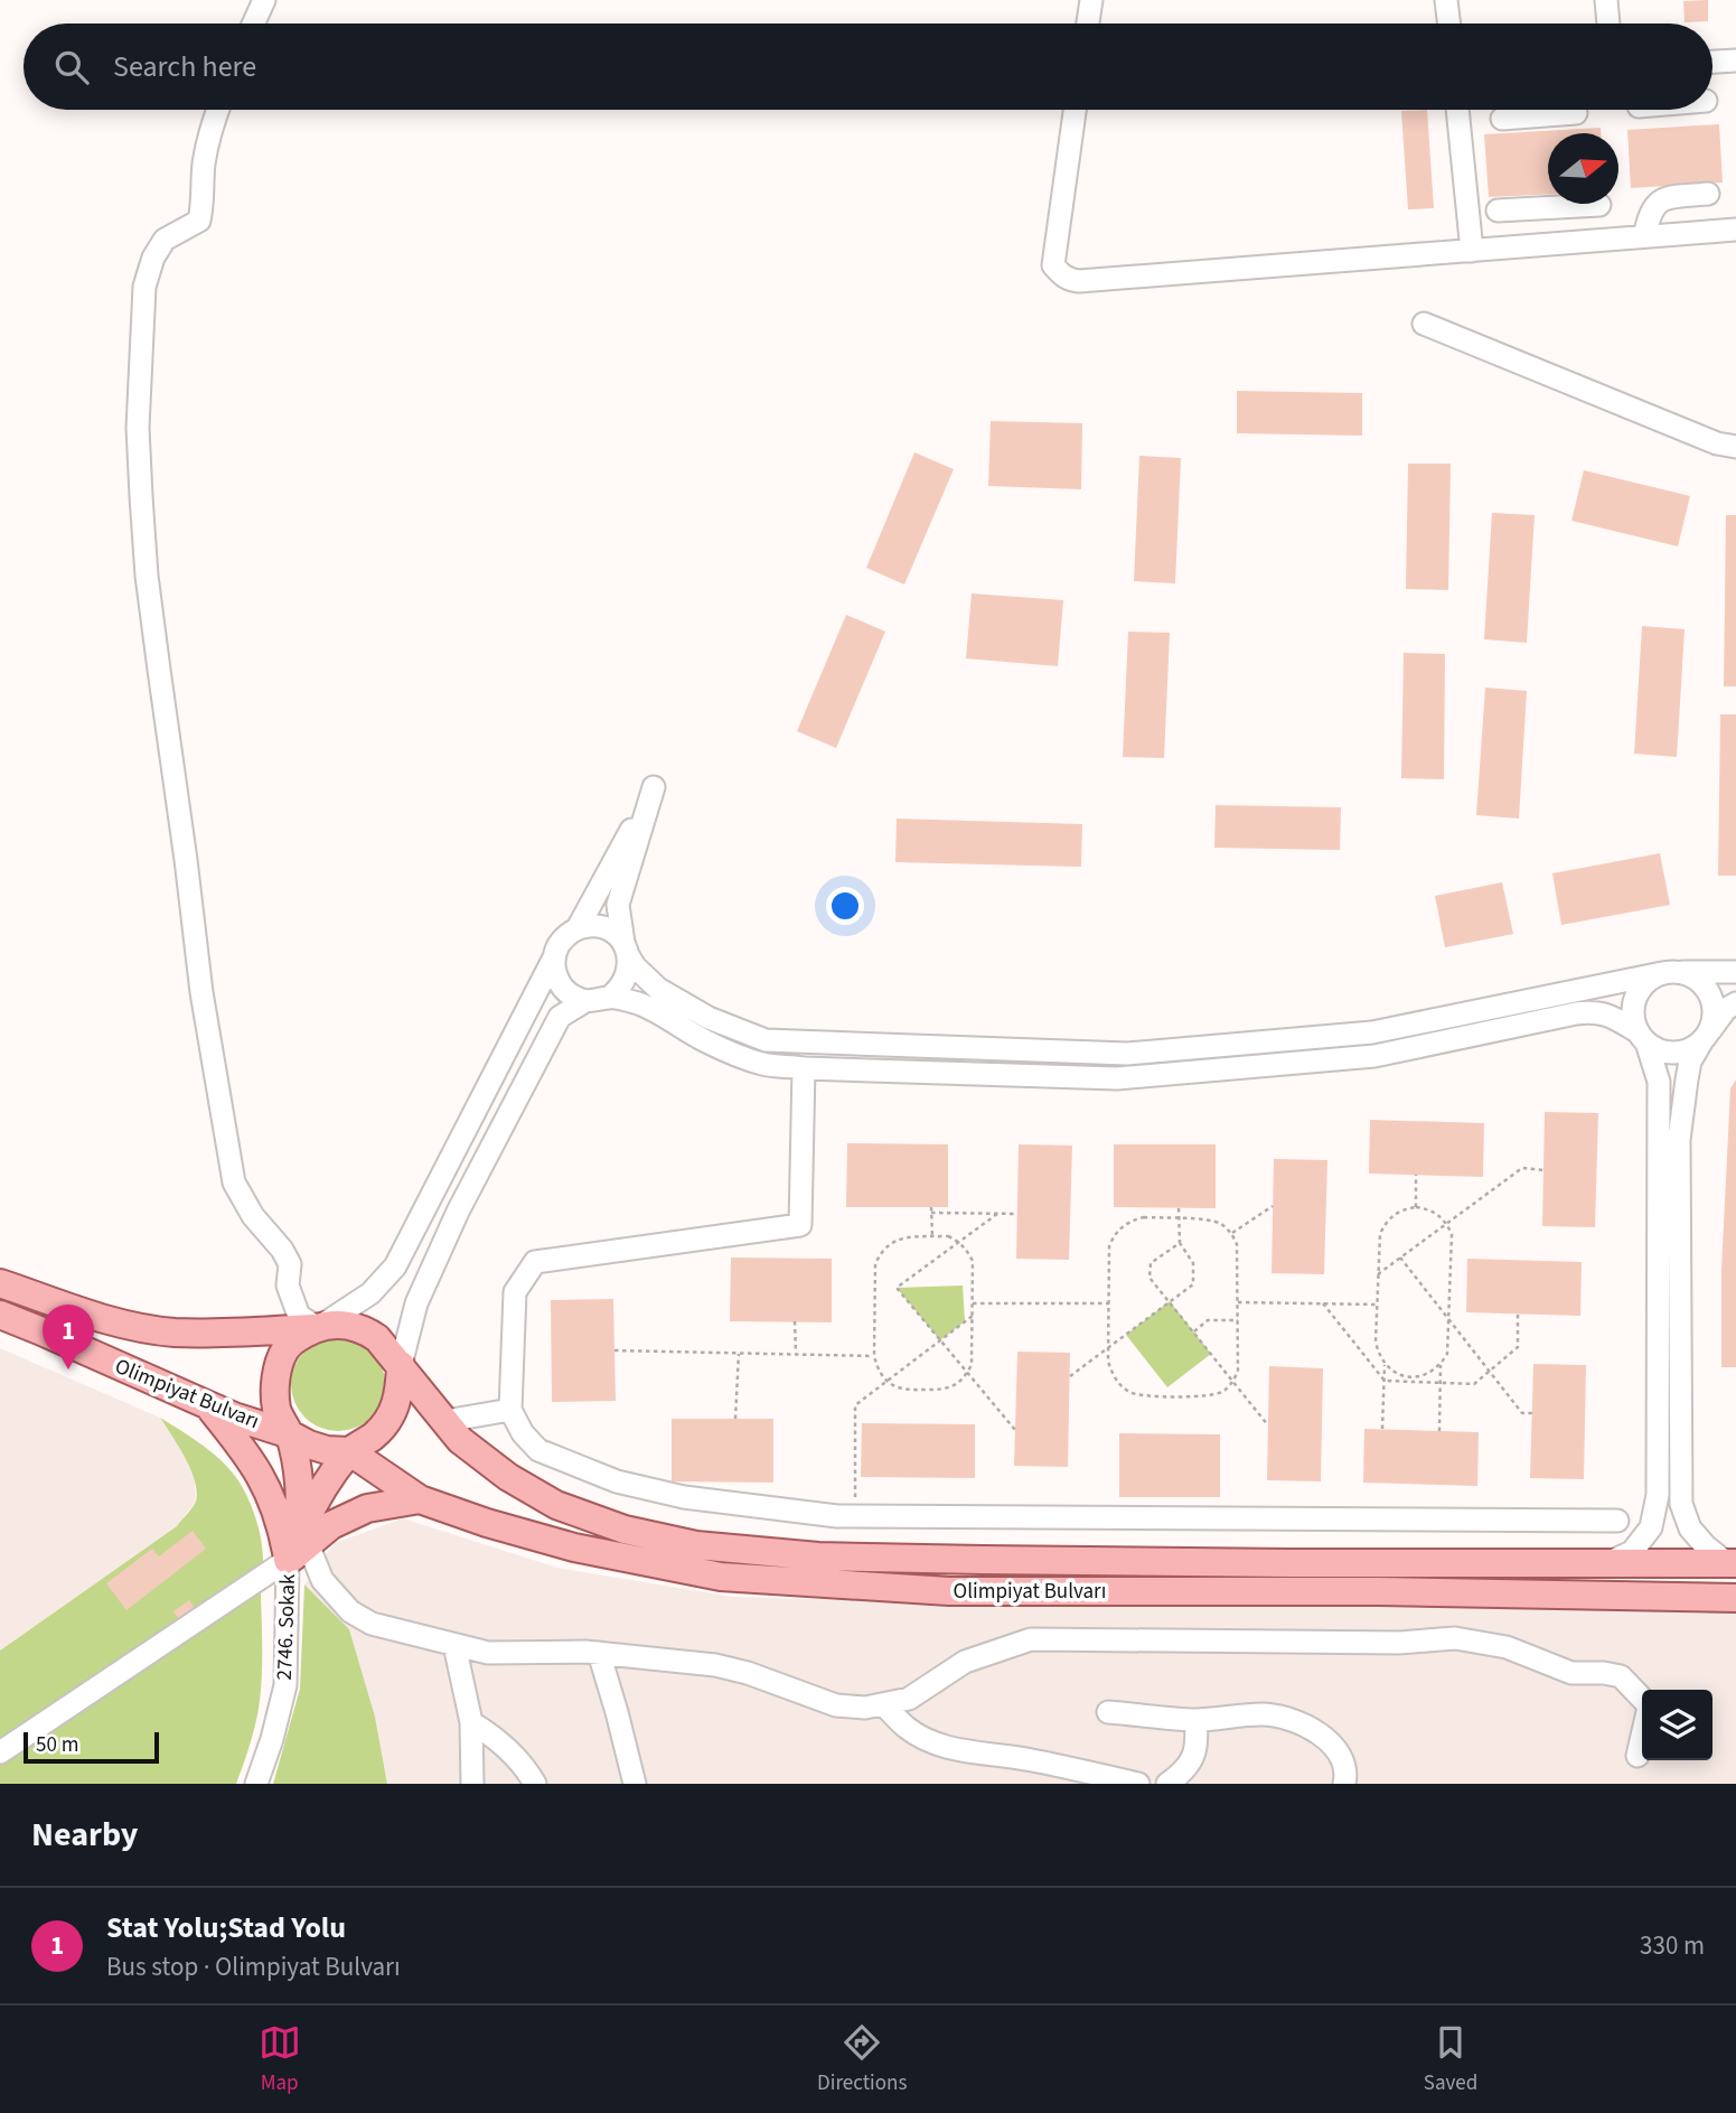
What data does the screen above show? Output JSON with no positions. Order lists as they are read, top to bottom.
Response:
{
  "streets": {
    "main road": ["Olimpiyat Bulvarı"],
    "street": ["2746. Sokak"]
  },
  "scale_bar": "50 m",
  "north": "right",
  "page": {
    "search": "Search here",
    "pins": "1",
    "scale": "50 m",
    "heading": "Nearby",
    "list": [
      {
        "mark": "1",
        "name": "Stat Yolu;Stad Yolu",
        "note": "Bus stop · Olimpiyat Bulvarı",
        "value": "330 m"
      }
    ],
    "nav": ["Map", "Directions", "Saved"]
  }
}
